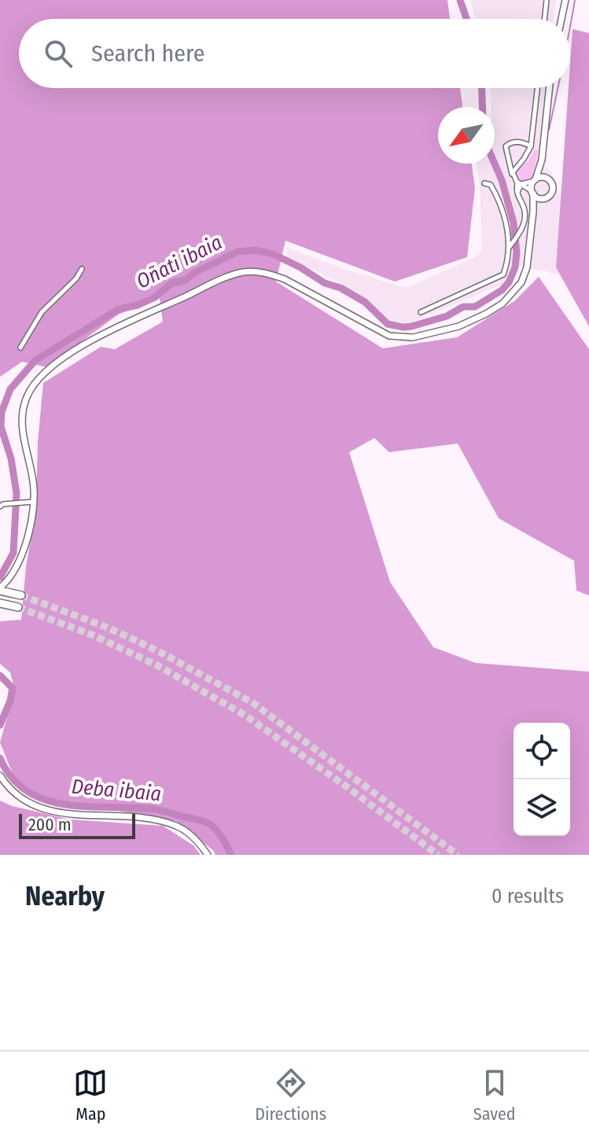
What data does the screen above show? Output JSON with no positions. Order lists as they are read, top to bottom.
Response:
{
  "water": ["Oñati ibaia", "Deba ibaia"],
  "scale_bar": "200 m",
  "north": "bottom left",
  "page": {
    "search": "Search here",
    "scale": "200 m",
    "heading": ["Nearby", "0 results"],
    "nav": ["Map", "Directions", "Saved"]
  }
}
